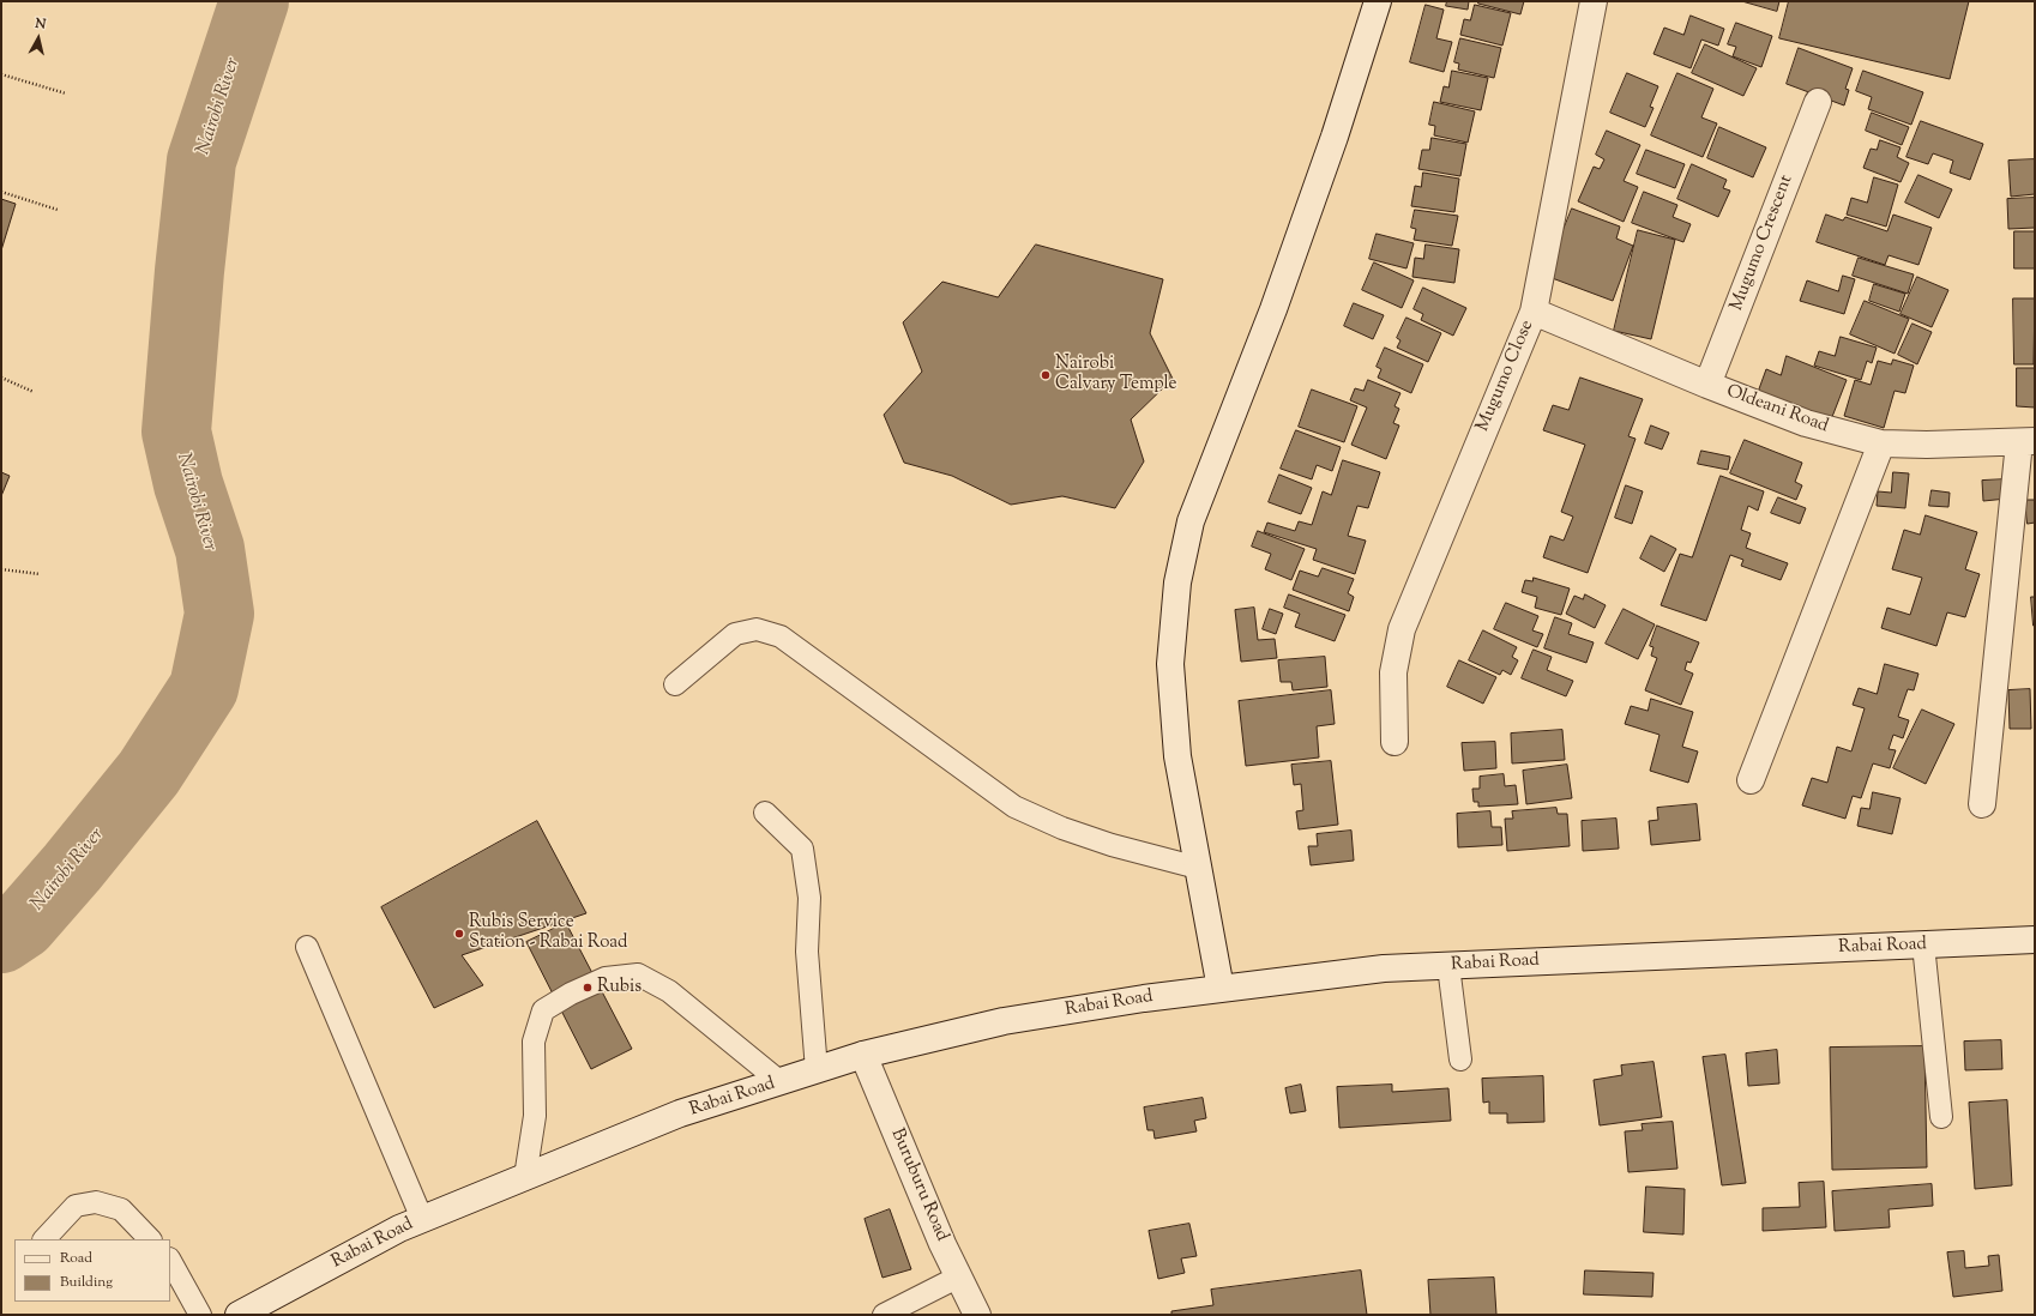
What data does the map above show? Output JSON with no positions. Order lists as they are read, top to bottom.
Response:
{
  "streets": {
    "street": [
      "Mugumo Crescent",
      "Mugumo Close",
      "Oldeani Road",
      "Rabai Road",
      "Buruburu Road"
    ]
  },
  "crossings": [
    ["Mugumo Crescent", "Oldeani Road"],
    ["Mugumo Close", "Oldeani Road"],
    ["Rabai Road", "Buruburu Road"]
  ],
  "water": ["Nairobi River"],
  "places": ["Nairobi Calvary Temple", "Rubis Service Station - Rabai Road", "Rubis"],
  "legend": ["Road", "Building"],
  "north": "top"
}
